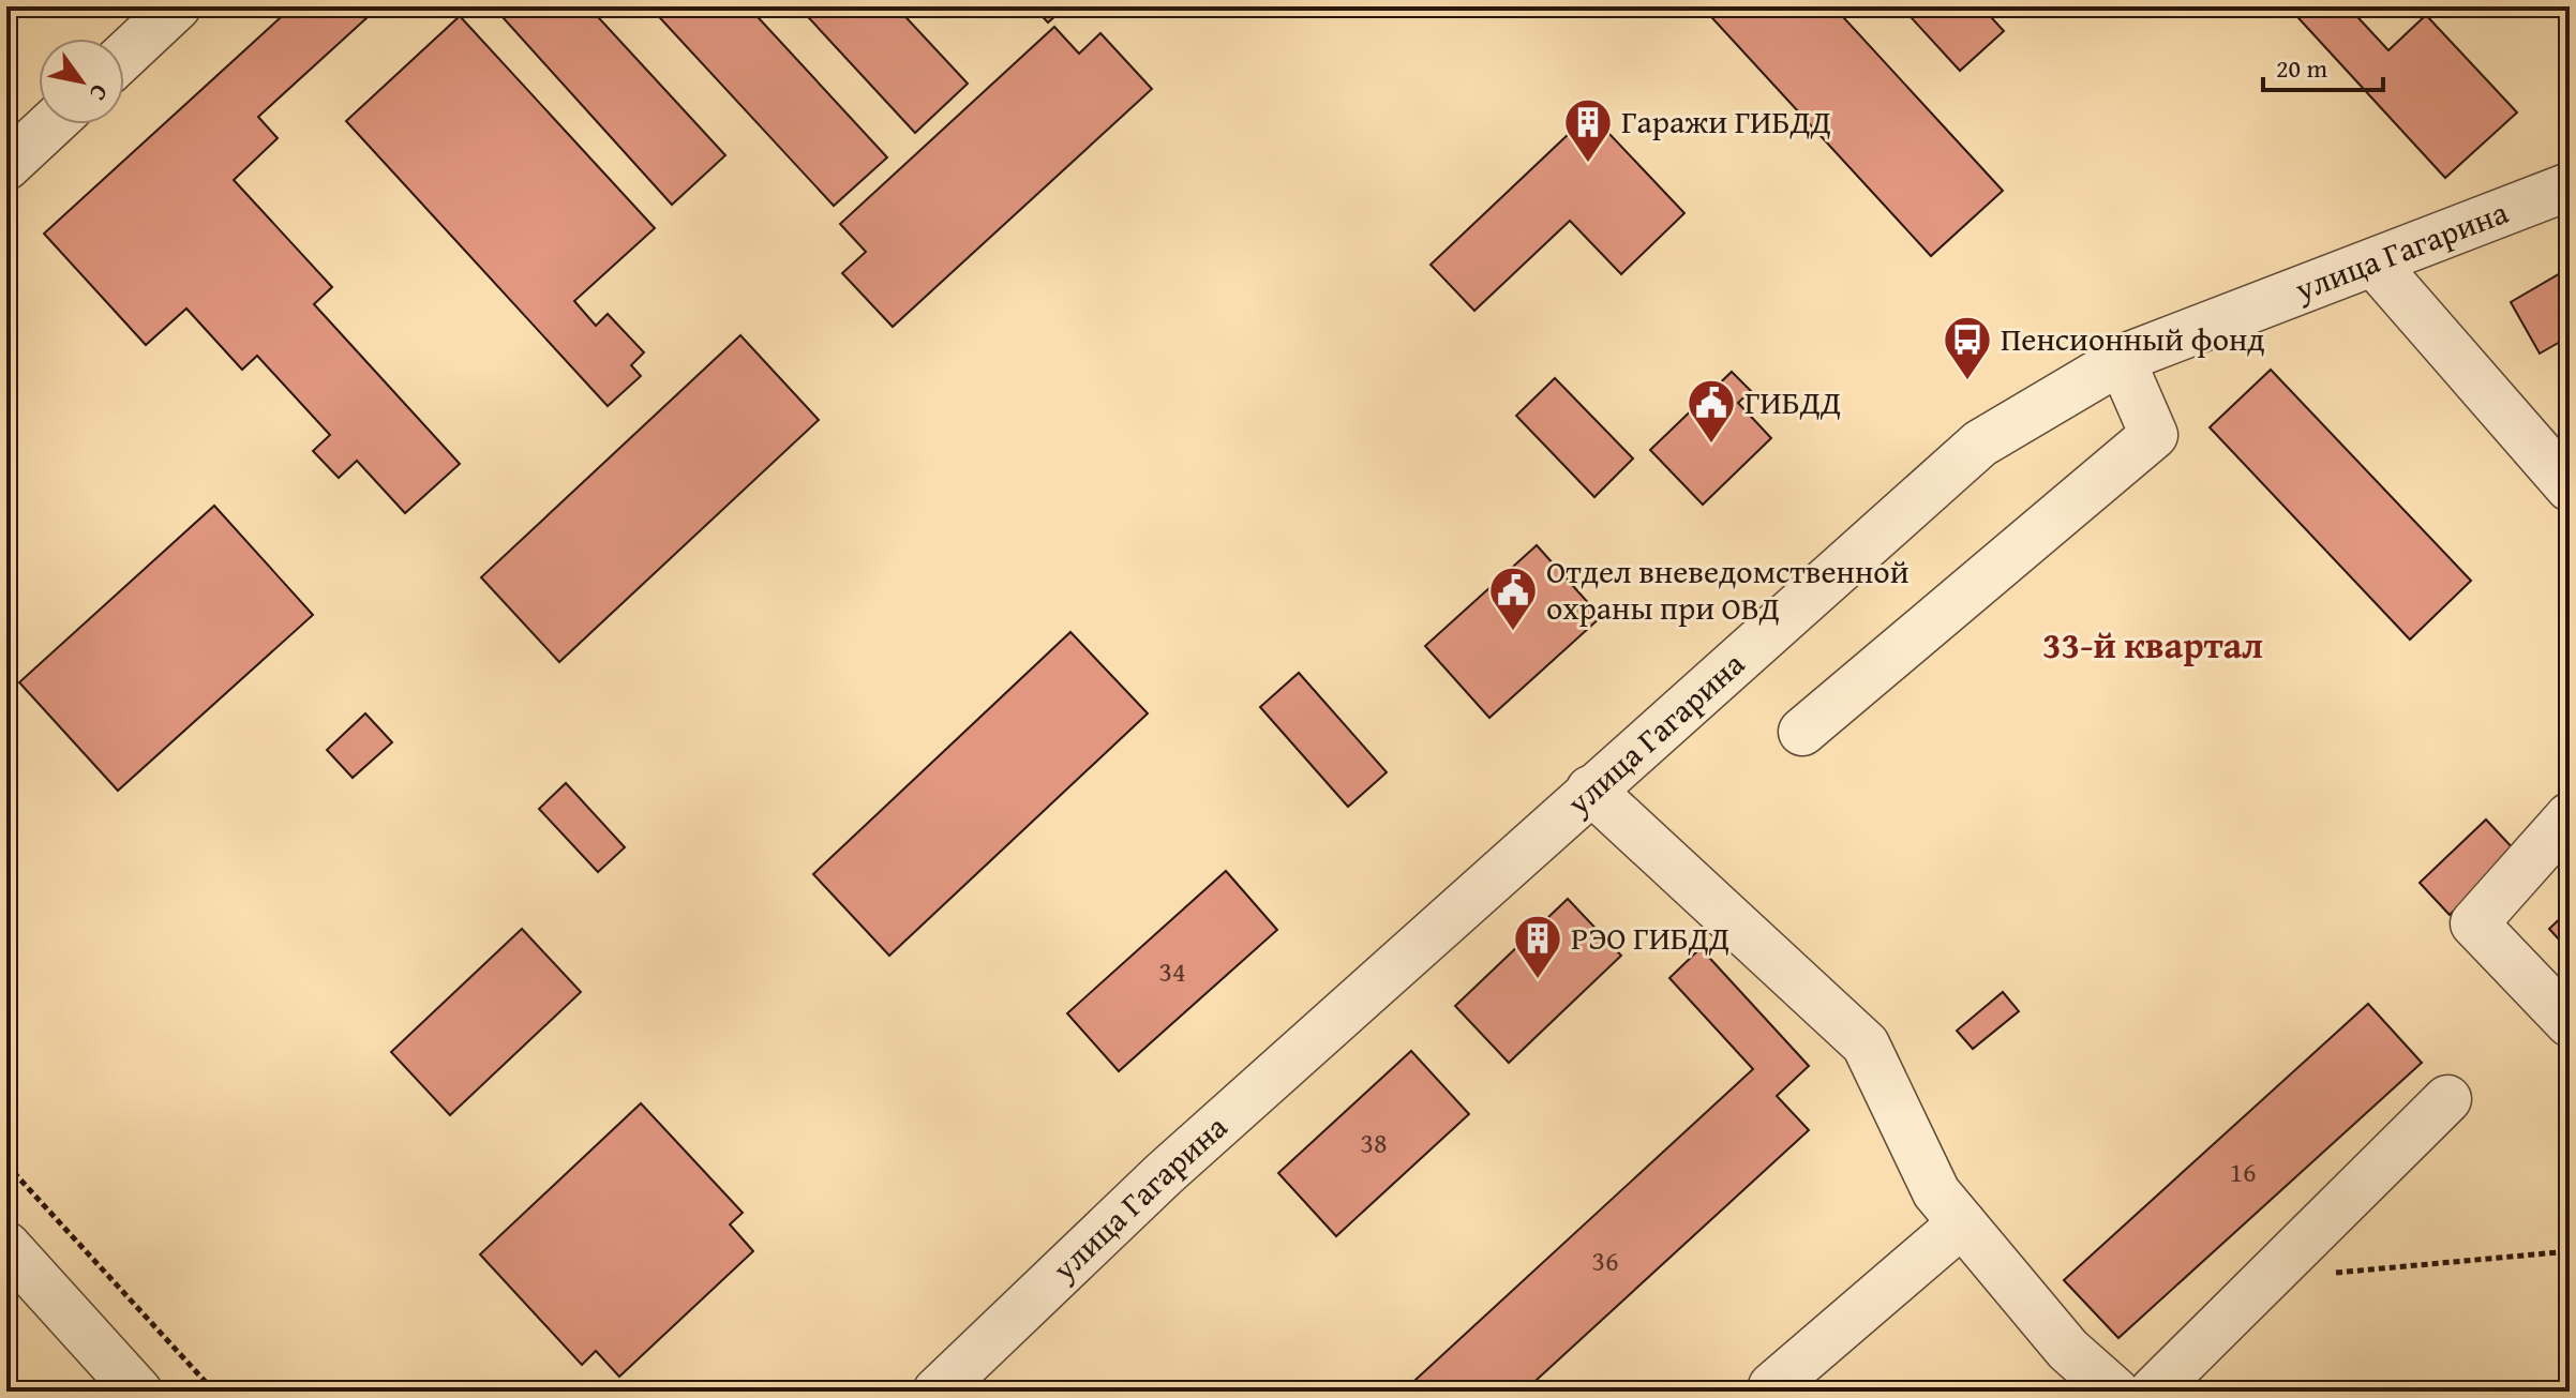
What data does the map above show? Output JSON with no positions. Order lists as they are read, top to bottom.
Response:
{
  "streets": {
    "street": ["улица Гагарина"]
  },
  "districts": ["33-й квартал"],
  "places": {
    "building": ["Гаражи ГИБДД", "РЭО ГИБДД"],
    "bus stop": ["Пенсионный фонд"],
    "public building": ["ГИБДД", "Отдел вневедомственной охраны при ОВД"]
  },
  "house_numbers": [
    "34",
    "38",
    "16",
    "36"
  ],
  "scale_bar": "20 m",
  "north": "bottom right"
}
